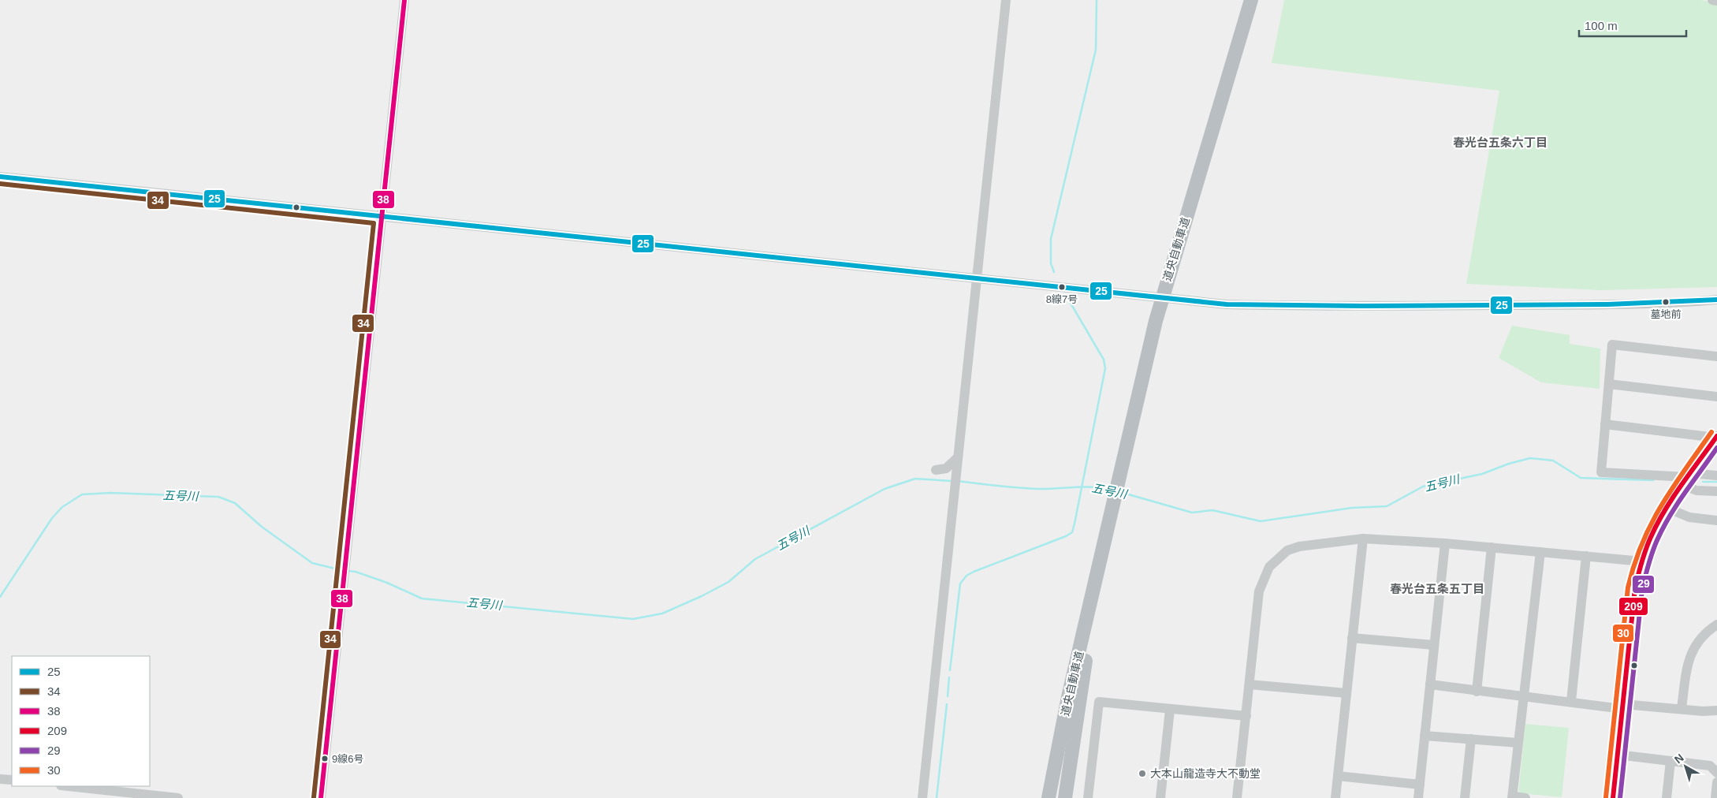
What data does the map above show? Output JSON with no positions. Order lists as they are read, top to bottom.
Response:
{
  "streets": {
    "highway": ["道央自動車道"]
  },
  "districts": ["春光台五条六丁目", "春光台五条五丁目"],
  "water": ["五号川"],
  "places": [
    "8線7号",
    "墓地前",
    "9線6号",
    "大本山龍造寺大不動堂"
  ],
  "lines": [
    "transit line 38",
    "transit line 25",
    "transit line 34",
    "transit line 30",
    "transit line 209",
    "transit line 29"
  ],
  "legend": [
    "25",
    "34",
    "38",
    "209",
    "29",
    "30"
  ],
  "scale_bar": "100 m",
  "north": "top left"
}
